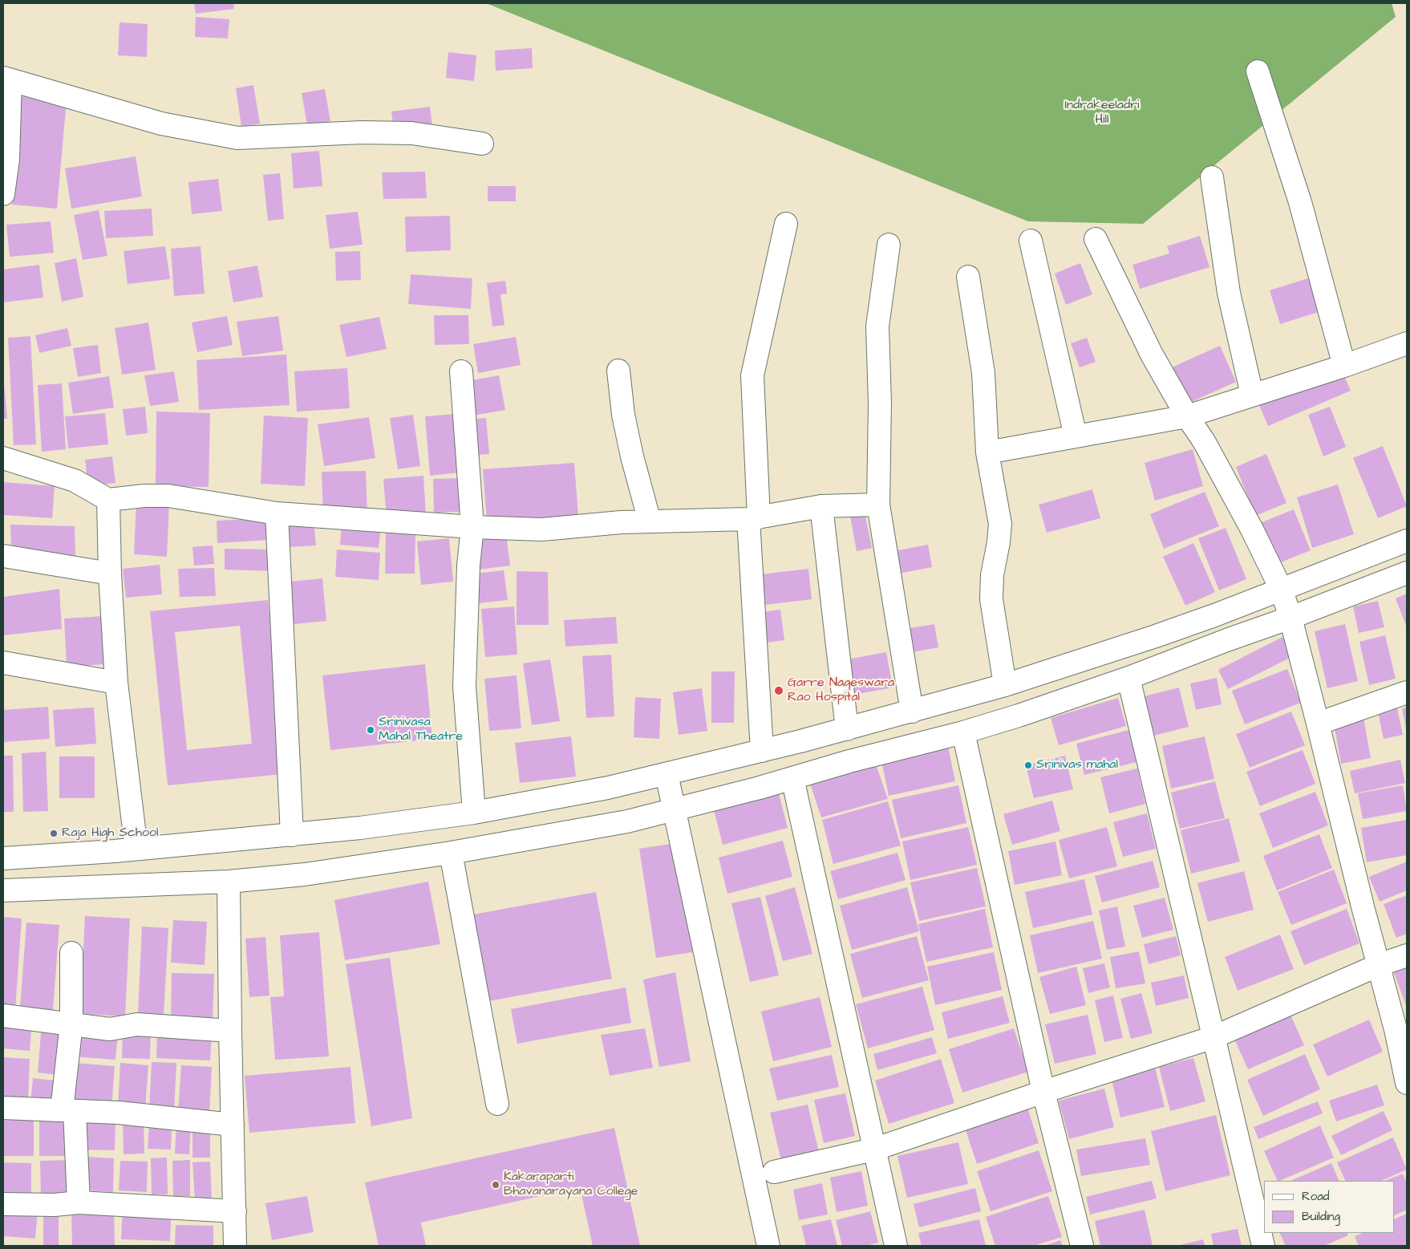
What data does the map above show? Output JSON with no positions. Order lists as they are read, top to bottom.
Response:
{
  "parks": ["Indrakeeladri Hill"],
  "places": [
    "Garre Nageswara Rao Hospital",
    "Srinivasa Mahal Theatre",
    "Srinivas mahal",
    "Raja High School",
    "Kakaraparti Bhavanarayana College"
  ],
  "legend": ["Road", "Building"]
}
